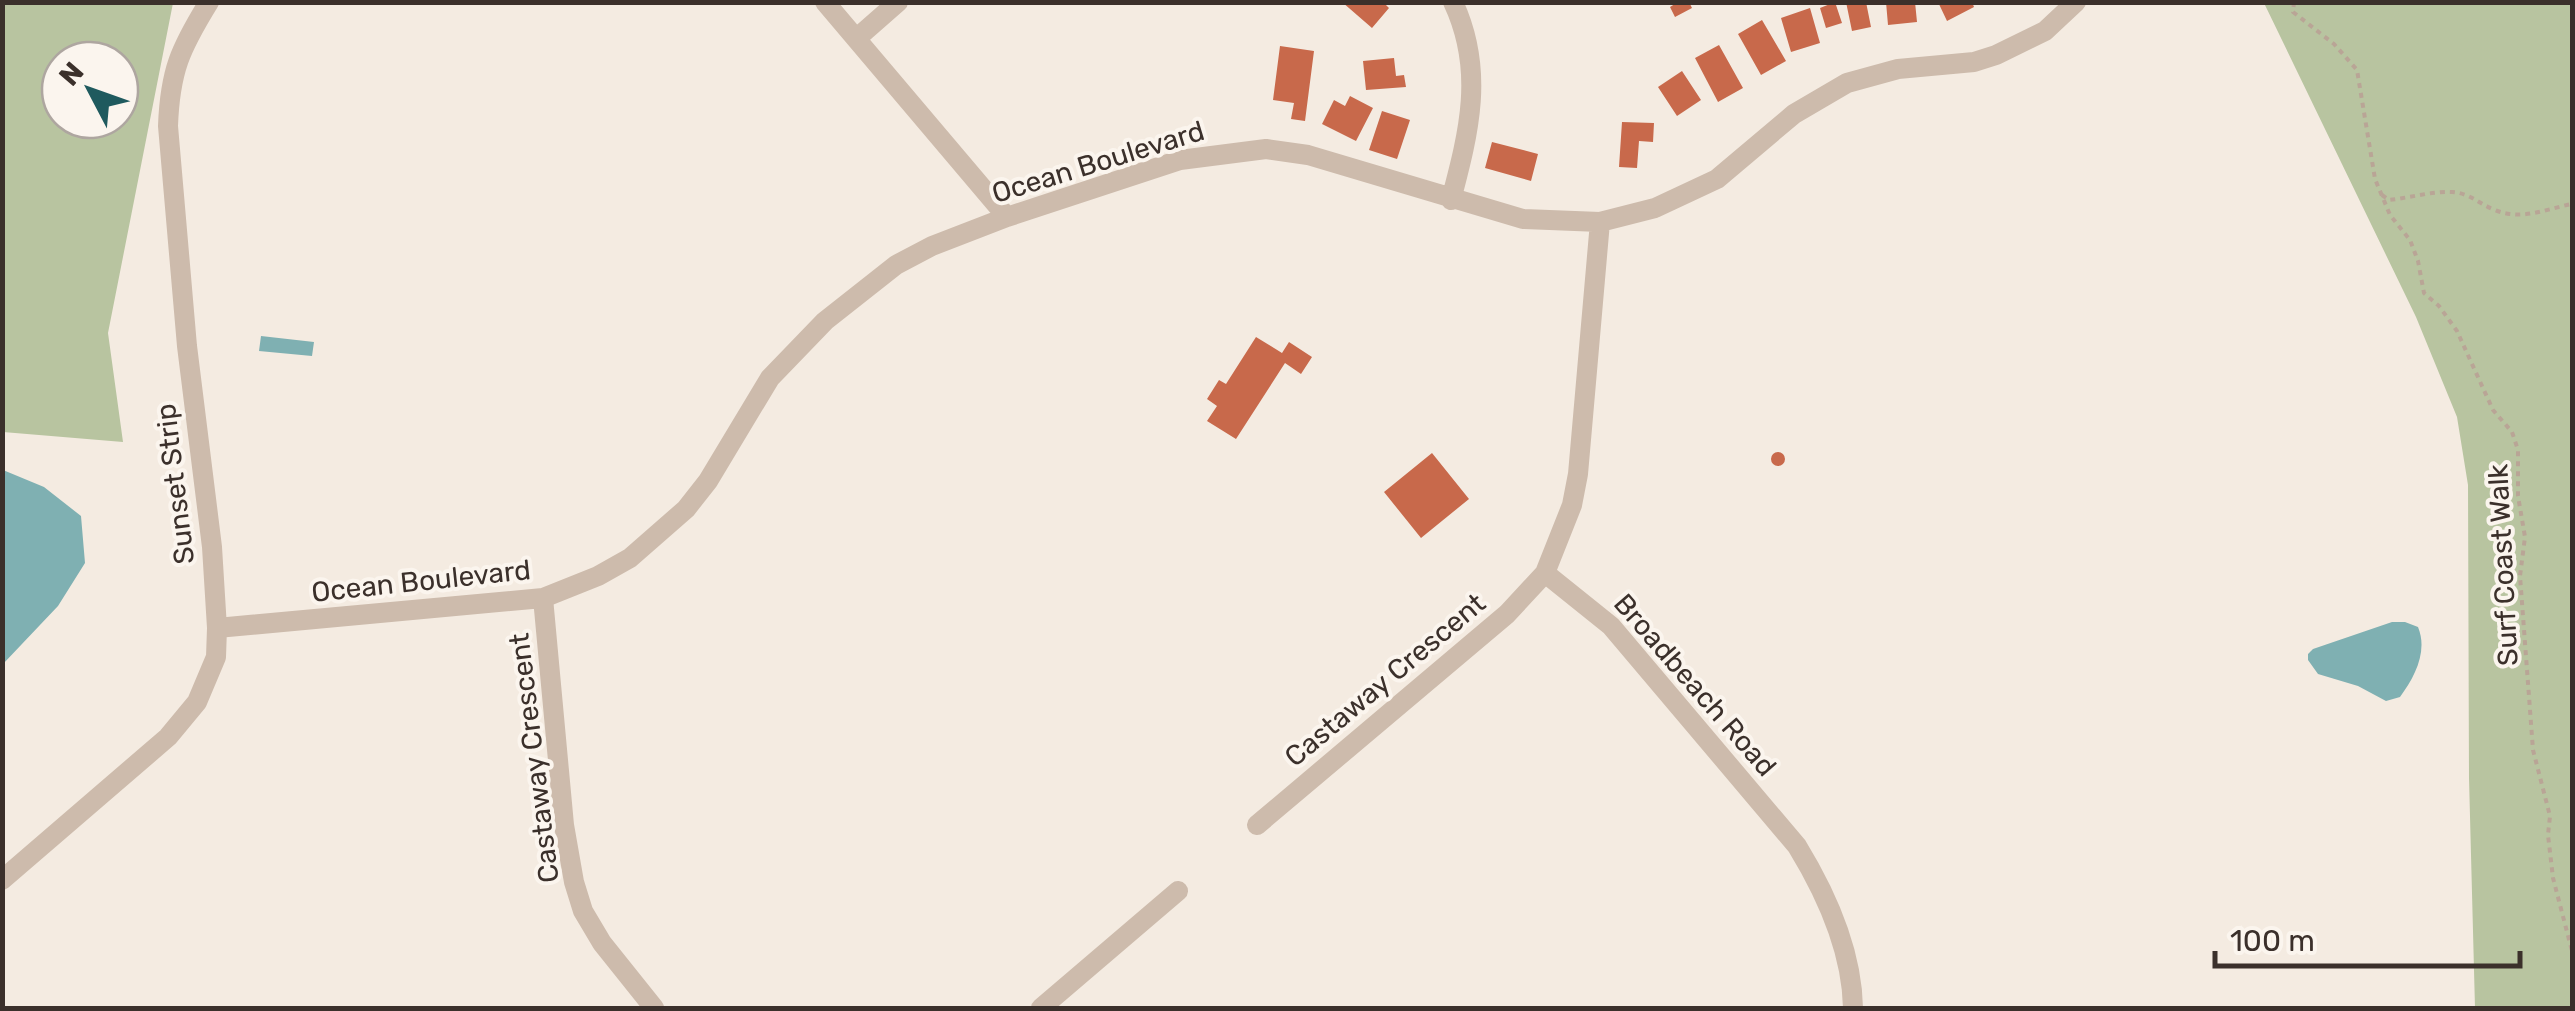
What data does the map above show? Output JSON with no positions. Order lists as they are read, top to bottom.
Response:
{
  "streets": {
    "street": [
      "Ocean Boulevard",
      "Sunset Strip",
      "Castaway Crescent",
      "Broadbeach Road"
    ],
    "path": ["Surf Coast Walk"]
  },
  "crossings": [
    ["Ocean Boulevard", "Sunset Strip"],
    ["Ocean Boulevard", "Castaway Crescent"],
    ["Castaway Crescent", "Broadbeach Road"]
  ],
  "scale_bar": "100 m",
  "north": "top left"
}
